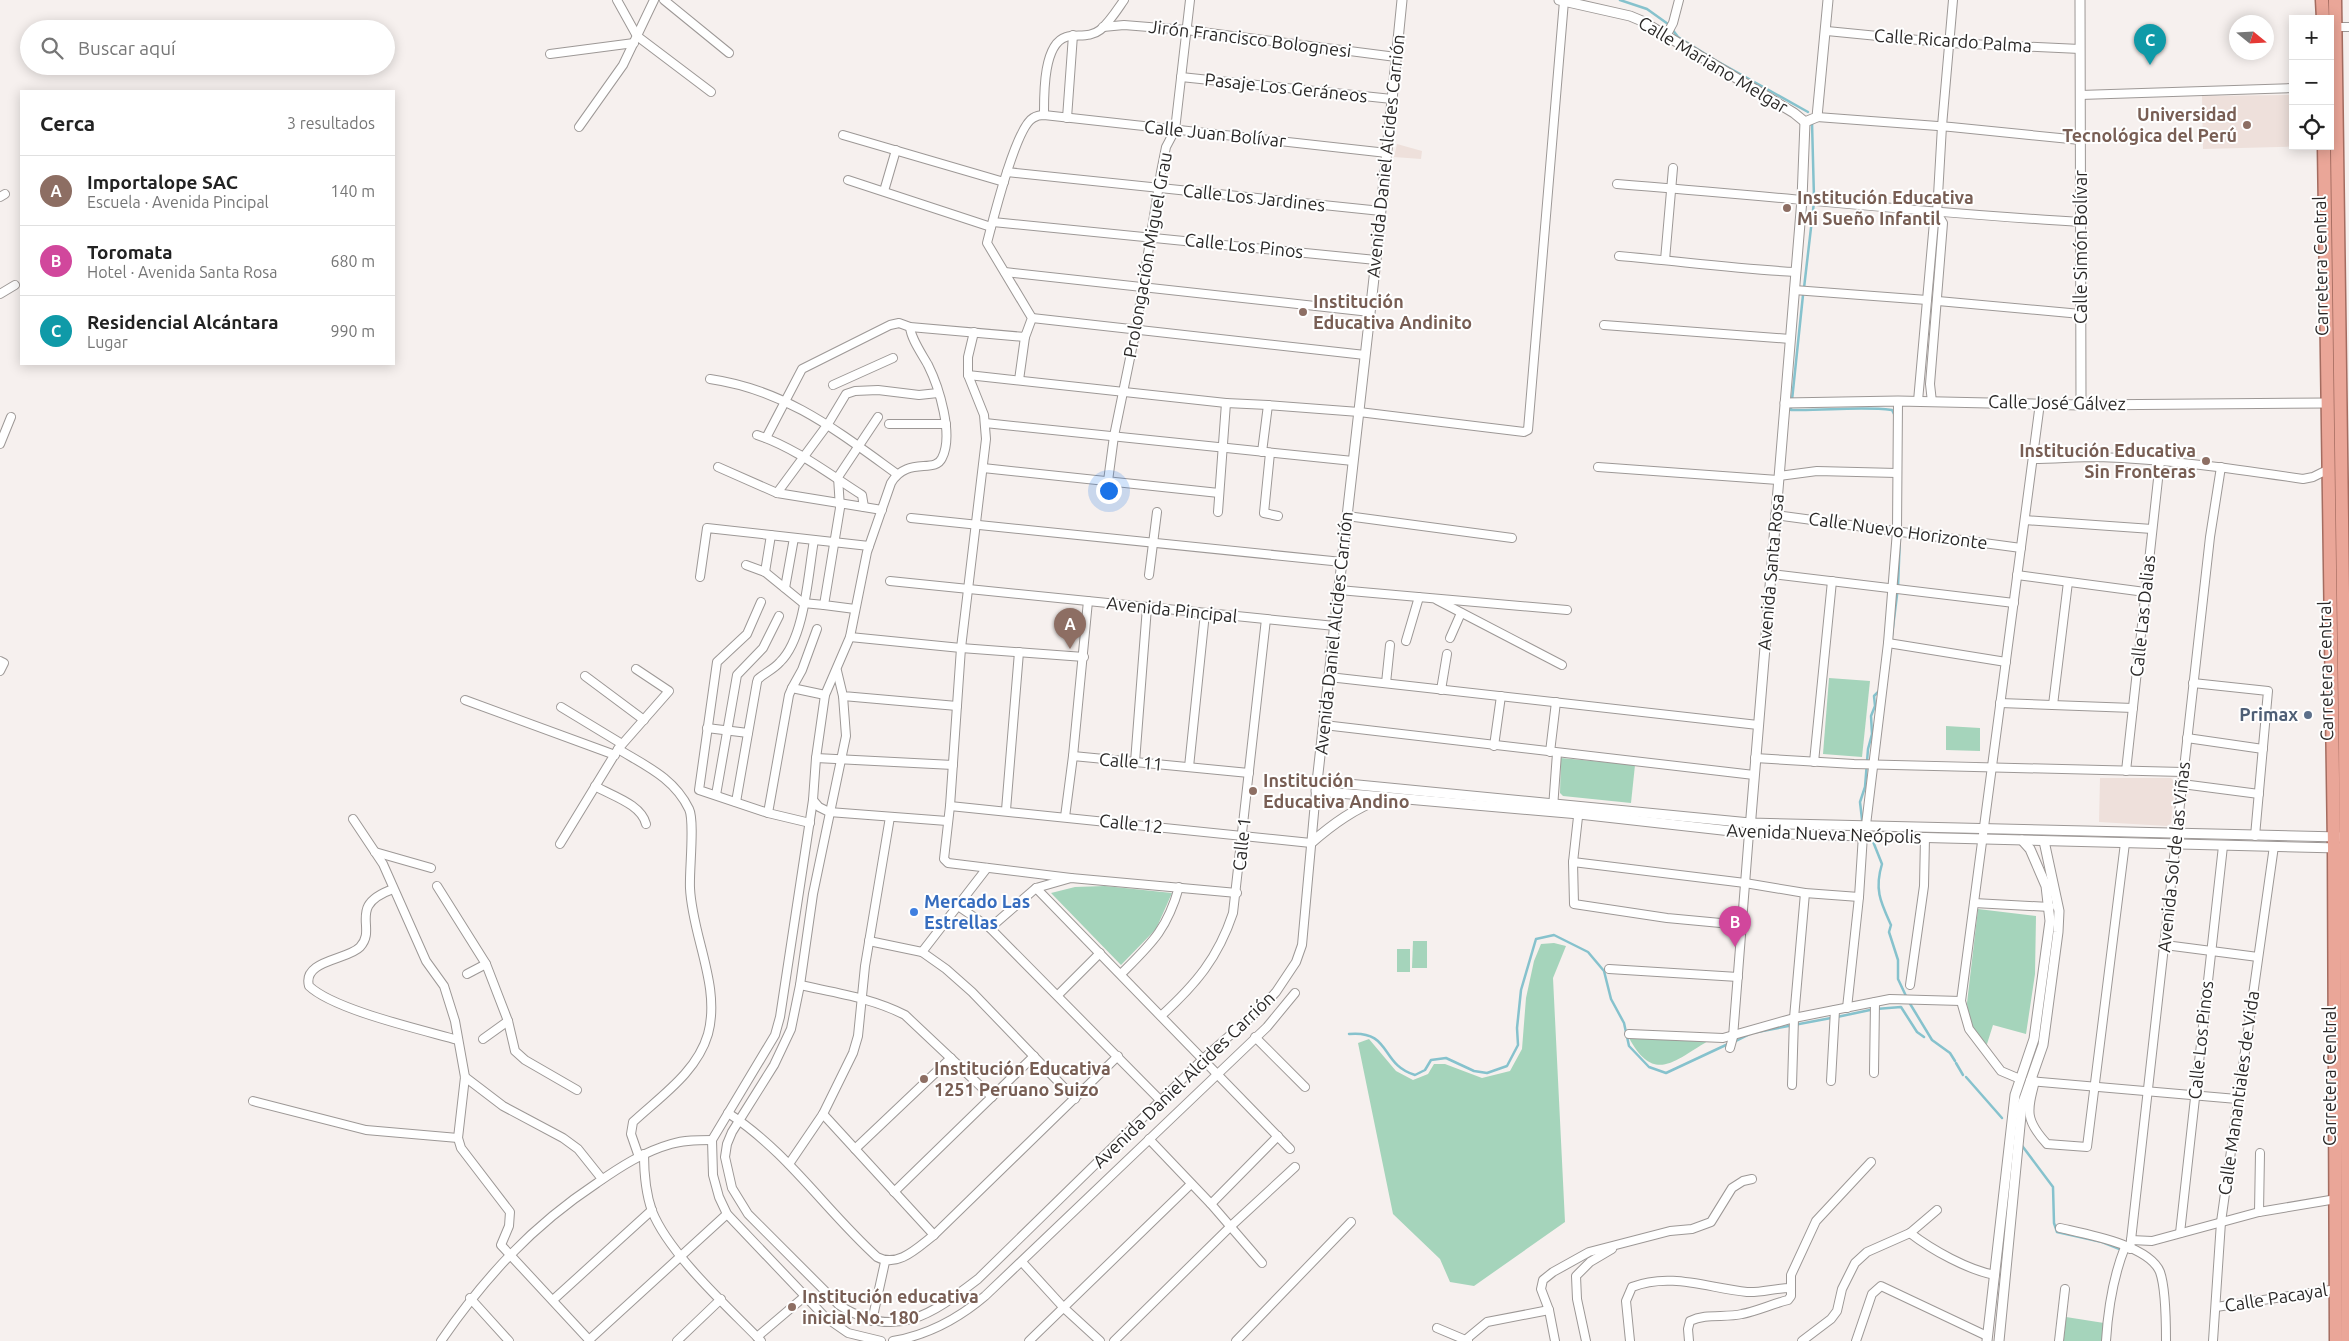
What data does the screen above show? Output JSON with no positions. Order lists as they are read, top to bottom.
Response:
{
  "streets": {
    "highway": ["Carretera Central"],
    "street": [
      "Jirón Francisco Bolognesi",
      "Calle Ricardo Palma",
      "Calle Mariano Melgar",
      "Pasaje Los Geráneos",
      "Calle Juan Bolívar",
      "Avenida Daniel Alcides Carrión",
      "Calle Los Jardines",
      "Calle Los Pinos",
      "Calle Simón Bolívar",
      "Prolongación Miguel Grau",
      "Calle José Gálvez",
      "Calle Nuevo Horizonte",
      "Avenida Santa Rosa",
      "Avenida Pincipal",
      "Calle Las Dalias",
      "Calle 11",
      "Calle 12",
      "Avenida Nueva Neópolis",
      "Calle 1",
      "Avenida Sol de las Viñas",
      "Calle Manantiales de Vida",
      "Calle Pacayal"
    ]
  },
  "crossings": [
    ["Jirón Francisco Bolognesi", "Avenida Daniel Alcides Carrión"],
    ["Jirón Francisco Bolognesi", "Prolongación Miguel Grau"],
    ["Calle Ricardo Palma", "Calle Simón Bolívar"],
    ["Calle Mariano Melgar", "Avenida Santa Rosa"],
    ["Pasaje Los Geráneos", "Avenida Daniel Alcides Carrión"],
    ["Pasaje Los Geráneos", "Prolongación Miguel Grau"],
    ["Calle Juan Bolívar", "Avenida Daniel Alcides Carrión"],
    ["Calle Juan Bolívar", "Prolongación Miguel Grau"],
    ["Avenida Daniel Alcides Carrión", "Calle Los Jardines"],
    ["Avenida Daniel Alcides Carrión", "Calle Los Pinos"],
    ["Avenida Daniel Alcides Carrión", "Avenida Pincipal"],
    ["Avenida Daniel Alcides Carrión", "Calle 12"],
    ["Avenida Daniel Alcides Carrión", "Avenida Nueva Neópolis"],
    ["Calle Los Jardines", "Prolongación Miguel Grau"],
    ["Calle Los Pinos", "Prolongación Miguel Grau"],
    ["Calle Los Pinos", "Avenida Nueva Neópolis"],
    ["Calle Simón Bolívar", "Calle José Gálvez"],
    ["Carretera Central", "Calle José Gálvez"],
    ["Carretera Central", "Avenida Nueva Neópolis"],
    ["Carretera Central", "Calle Pacayal"],
    ["Calle José Gálvez", "Avenida Santa Rosa"],
    ["Calle Nuevo Horizonte", "Avenida Santa Rosa"],
    ["Avenida Santa Rosa", "Avenida Nueva Neópolis"],
    ["Avenida Pincipal", "Calle 1"],
    ["Calle 11", "Calle 12"],
    ["Calle 11", "Calle 1"],
    ["Calle 12", "Calle 1"],
    ["Avenida Nueva Neópolis", "Avenida Sol de las Viñas"],
    ["Avenida Nueva Neópolis", "Calle Manantiales de Vida"],
    ["Calle Manantiales de Vida", "Calle Pacayal"]
  ],
  "places": [
    "Universidad Tecnológica del Perú",
    "Institución Educativa Mi Sueño Infantil",
    "Institución Educativa Andinito",
    "Institución Educativa Sin Fronteras",
    "Primax",
    "Institución Educativa Andino",
    "Mercado Las Estrellas",
    "Institución Educativa 1251 Peruano Suizo",
    "Institución educativa inicial No. 180"
  ],
  "north": "right",
  "page": {
    "map_buttons": ["+", "−"],
    "search": "Buscar aquí",
    "pins": ["C", "A", "B"],
    "heading": ["Cerca", "3 resultados"],
    "list": [
      {
        "mark": "A",
        "name": "Importalope SAC",
        "note": "Escuela · Avenida Pincipal",
        "value": "140 m"
      },
      {
        "mark": "B",
        "name": "Toromata",
        "note": "Hotel · Avenida Santa Rosa",
        "value": "680 m"
      },
      {
        "mark": "C",
        "name": "Residencial Alcántara",
        "note": "Lugar",
        "value": "990 m"
      }
    ]
  }
}
